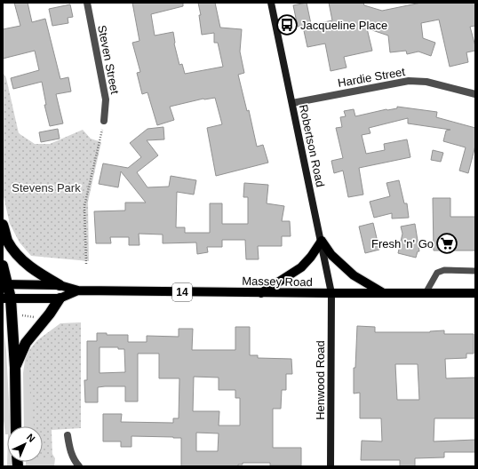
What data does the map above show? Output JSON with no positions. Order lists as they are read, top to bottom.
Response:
{
  "streets": {
    "main road": [
      "Robertson Road",
      "Massey Road",
      "14",
      "Henwood Road"
    ],
    "street": ["Steven Street", "Hardie Street"]
  },
  "crossings": [
    ["Hardie Street", "Robertson Road"],
    ["Robertson Road", "Massey Road"],
    ["Robertson Road", "Henwood Road"],
    ["Massey Road", "Henwood Road"]
  ],
  "parks": ["Stevens Park"],
  "places": {
    "bus stop": ["Jacqueline Place"],
    "supermarket": ["Fresh 'n' Go"]
  },
  "north": "top right"
}
